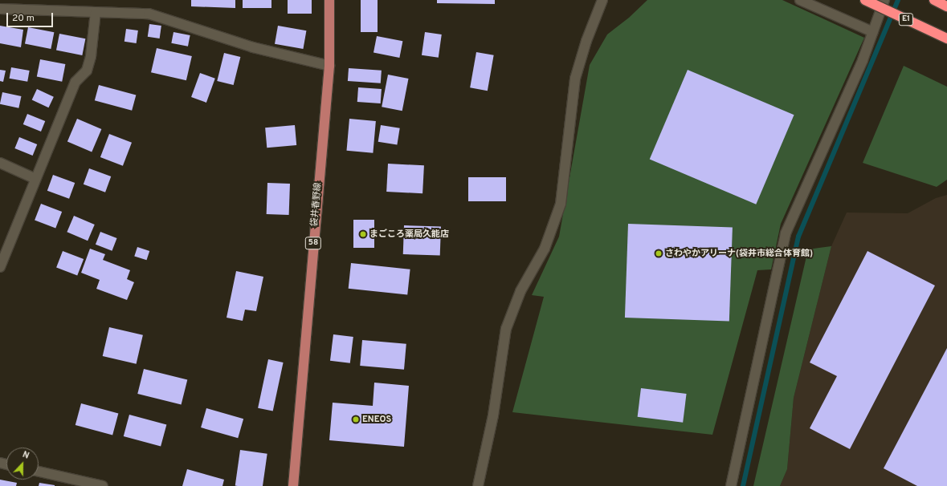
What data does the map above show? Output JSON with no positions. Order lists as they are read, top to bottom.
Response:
{
  "streets": {
    "highway": ["E1"],
    "main road": ["袋井春野線", "58"]
  },
  "places": ["まごころ薬局久能店", "さわやかアリーナ(袋井市総合体育館)", "ENEOS"],
  "scale_bar": "20 m",
  "north": "top"
}
